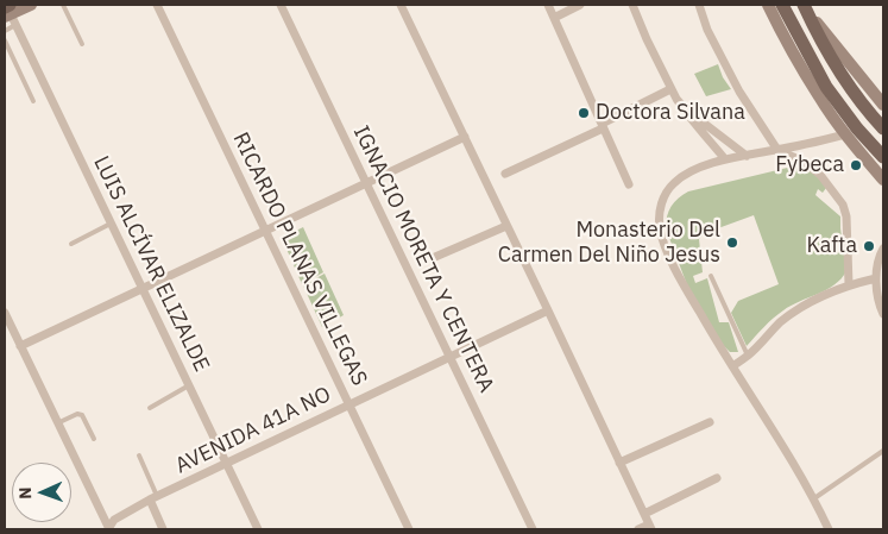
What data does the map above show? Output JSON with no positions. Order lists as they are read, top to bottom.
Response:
{
  "streets": {
    "street": [
      "RICARDO PLANAS VILLEGAS",
      "IGNACIO MORETA Y CENTERA",
      "LUIS ALCÍVAR ELIZALDE",
      "AVENIDA 41A NO"
    ]
  },
  "crossings": [
    ["RICARDO PLANAS VILLEGAS", "AVENIDA 41A NO"],
    ["IGNACIO MORETA Y CENTERA", "AVENIDA 41A NO"],
    ["LUIS ALCÍVAR ELIZALDE", "AVENIDA 41A NO"]
  ],
  "places": [
    "Doctora Silvana",
    "Fybeca",
    "Monasterio Del Carmen Del Niño Jesus",
    "Kafta"
  ],
  "north": "left"
}
